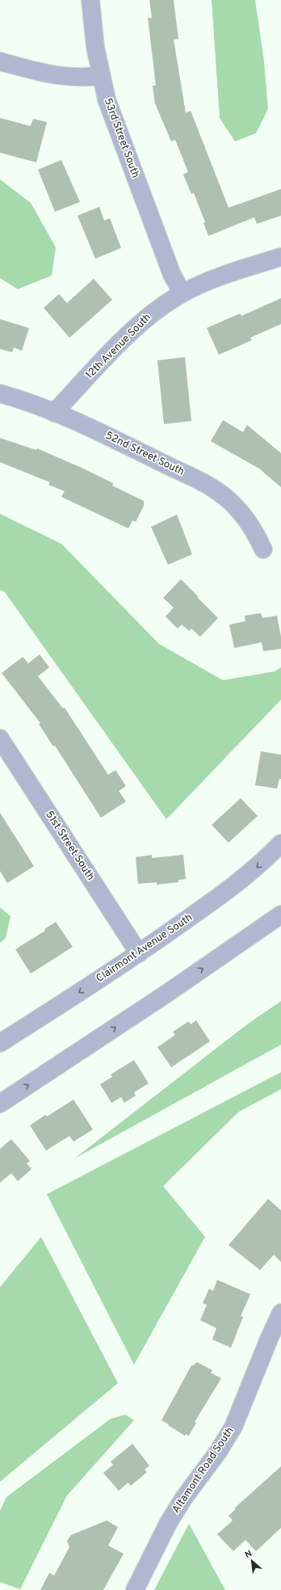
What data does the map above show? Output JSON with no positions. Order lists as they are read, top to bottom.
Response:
{
  "streets": {
    "street": [
      "53rd Street South",
      "12th Avenue South",
      "52nd Street South",
      "51st Street South",
      "Clairmont Avenue South",
      "Altamont Road South"
    ]
  },
  "crossings": [
    ["53rd Street South", "12th Avenue South"],
    ["12th Avenue South", "52nd Street South"],
    ["51st Street South", "Clairmont Avenue South"]
  ],
  "north": "top left"
}
